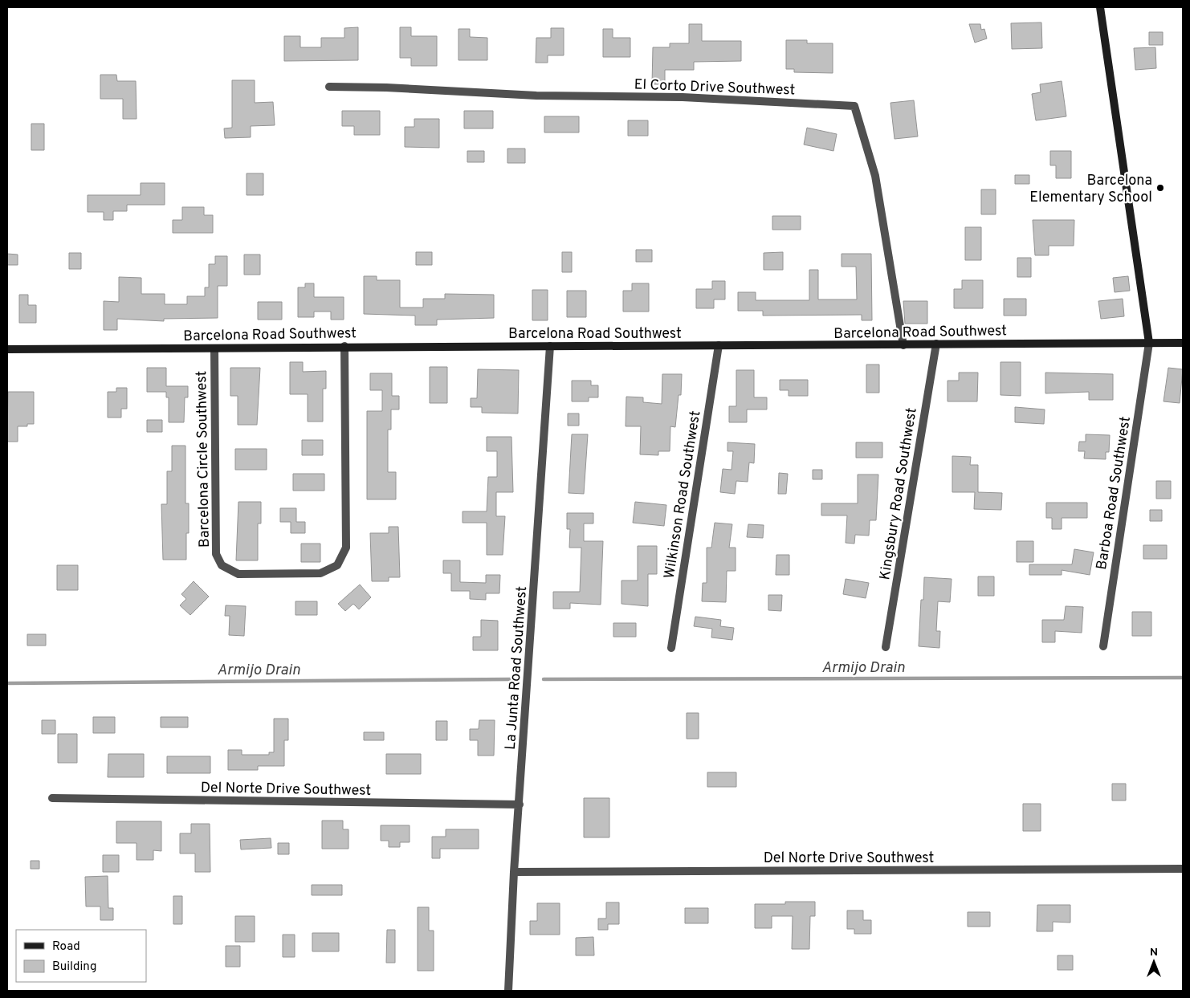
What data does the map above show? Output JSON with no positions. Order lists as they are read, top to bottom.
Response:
{
  "streets": {
    "street": [
      "El Corto Drive Southwest",
      "Barcelona Road Southwest",
      "Barcelona Circle Southwest",
      "Barboa Road Southwest",
      "Kingsbury Road Southwest",
      "Wilkinson Road Southwest",
      "La Junta Road Southwest",
      "Del Norte Drive Southwest"
    ]
  },
  "crossings": [
    ["El Corto Drive Southwest", "Barcelona Road Southwest"],
    ["Barcelona Road Southwest", "Barcelona Circle Southwest"],
    ["Barcelona Road Southwest", "Barboa Road Southwest"],
    ["Barcelona Road Southwest", "Kingsbury Road Southwest"],
    ["Barcelona Road Southwest", "Wilkinson Road Southwest"],
    ["Barcelona Road Southwest", "La Junta Road Southwest"],
    ["La Junta Road Southwest", "Del Norte Drive Southwest"]
  ],
  "water": ["Armijo Drain"],
  "places": ["Barcelona Elementary School"],
  "legend": ["Road", "Building"],
  "north": "top"
}
